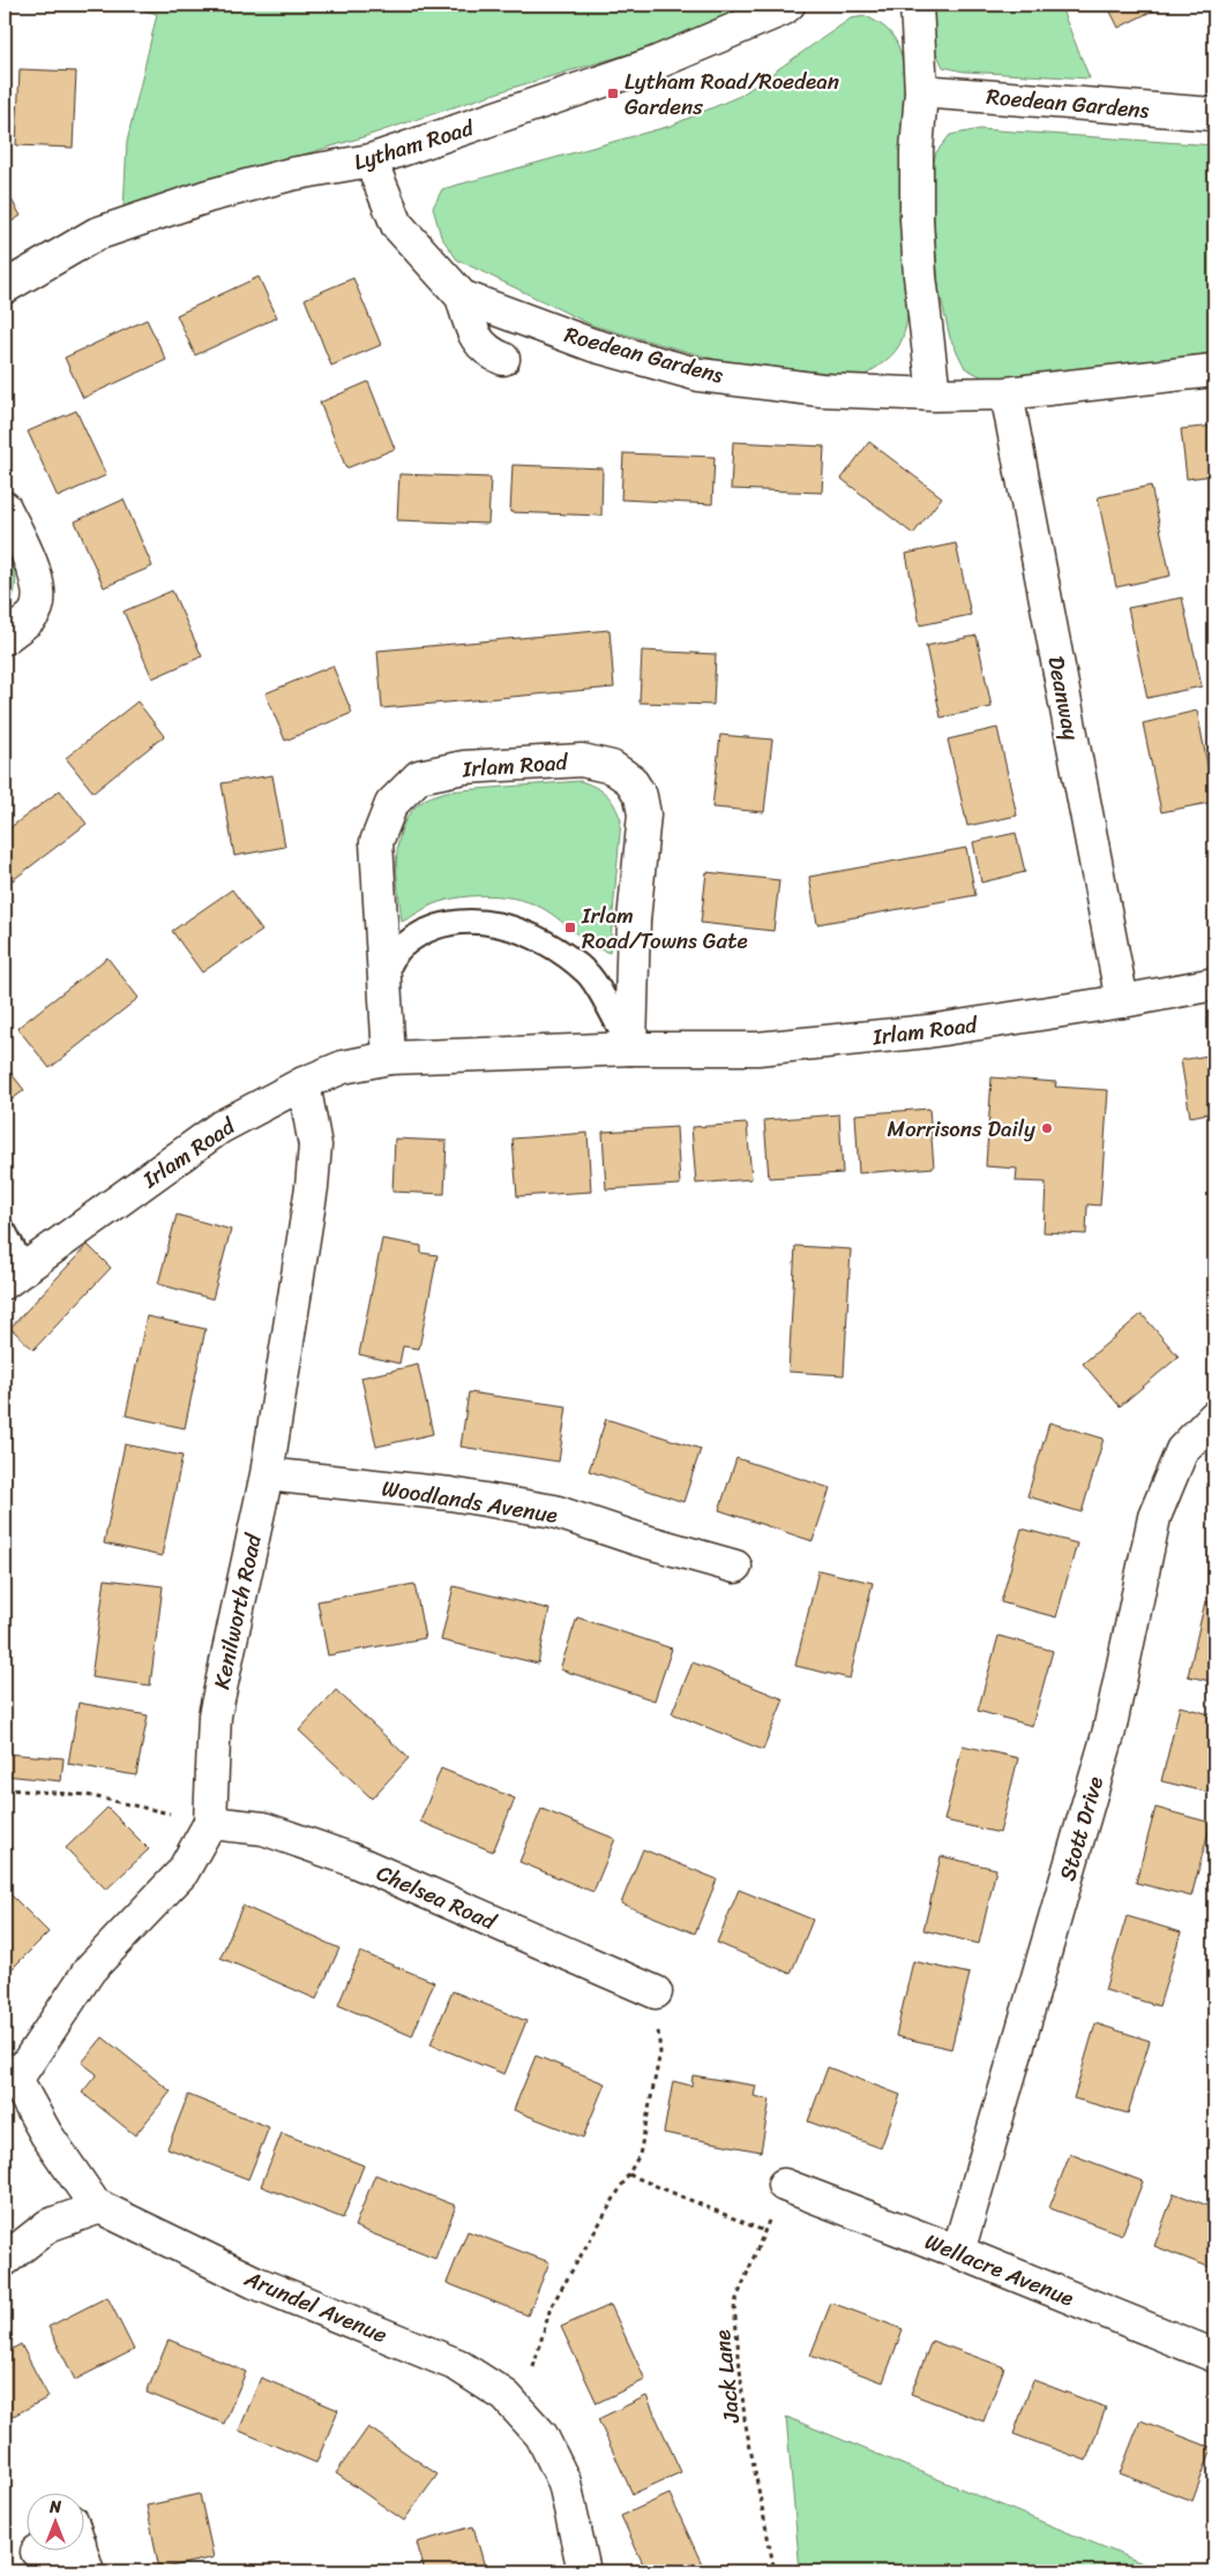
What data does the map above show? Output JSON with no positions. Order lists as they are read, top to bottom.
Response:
{
  "streets": {
    "street": [
      "Roedean Gardens",
      "Lytham Road",
      "Deanway",
      "Irlam Road",
      "Woodlands Avenue",
      "Kenilworth Road",
      "Stott Drive",
      "Chelsea Road",
      "Wellacre Avenue",
      "Arundel Avenue"
    ],
    "path": ["Jack Lane"]
  },
  "crossings": [
    ["Roedean Gardens", "Lytham Road"],
    ["Roedean Gardens", "Deanway"],
    ["Deanway", "Irlam Road"],
    ["Irlam Road", "Kenilworth Road"],
    ["Woodlands Avenue", "Kenilworth Road"],
    ["Kenilworth Road", "Chelsea Road"],
    ["Kenilworth Road", "Arundel Avenue"],
    ["Stott Drive", "Wellacre Avenue"],
    ["Wellacre Avenue", "Jack Lane"]
  ],
  "places": {
    "transit": ["Lytham Road/Roedean Gardens", "Irlam Road/Towns Gate"],
    "other": ["Morrisons Daily"]
  },
  "north": "top"
}
